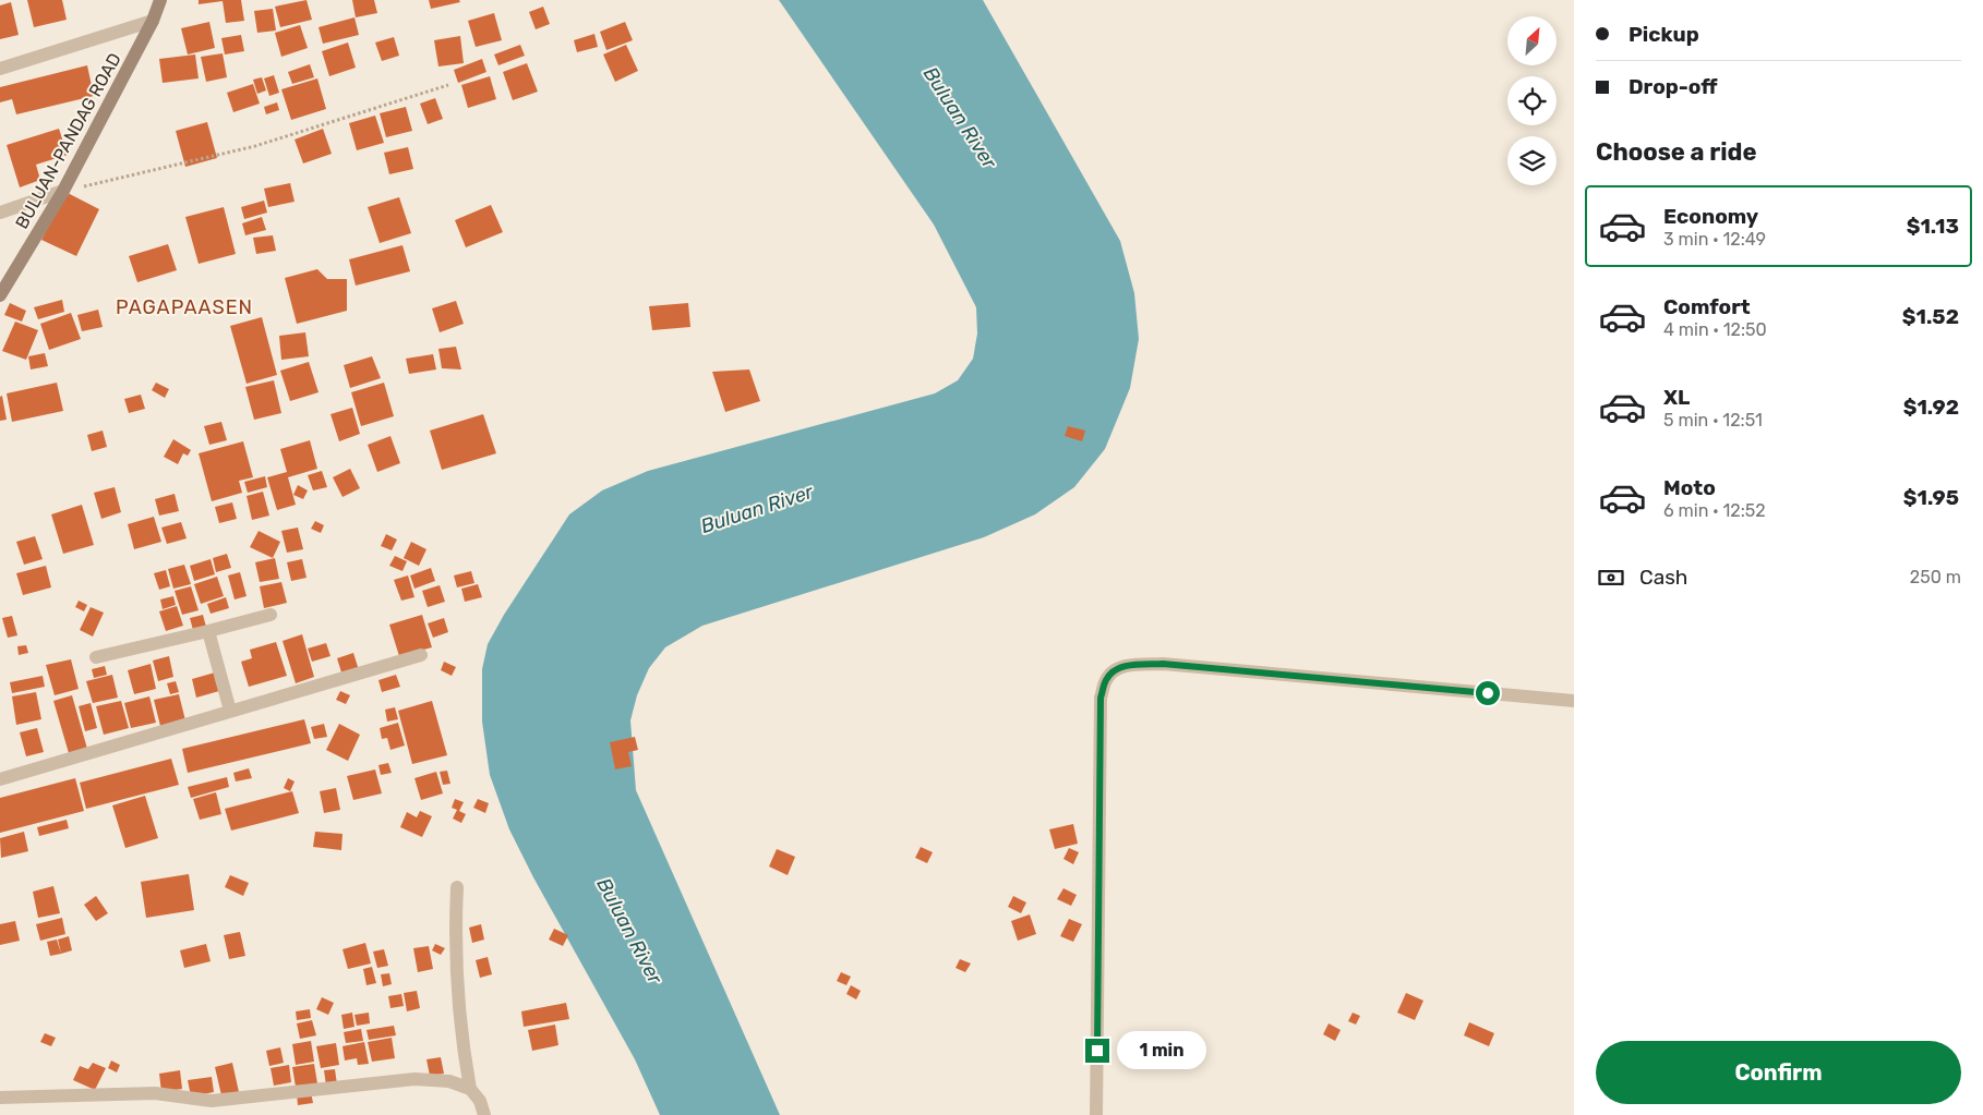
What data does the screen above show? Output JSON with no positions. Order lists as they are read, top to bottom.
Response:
{
  "streets": {
    "main road": ["BULUAN-PANDAG ROAD"]
  },
  "districts": ["PAGAPAASEN"],
  "water": ["Buluan River"],
  "north": "top right",
  "page": {
    "banner": ["Pickup", "Drop-off"],
    "heading": "Choose a ride",
    "list": [
      {
        "name": "Economy",
        "note": "3 min · 12:49",
        "value": "$1.13"
      },
      {
        "name": "Comfort",
        "note": "4 min · 12:50",
        "value": "$1.52"
      },
      {
        "name": "XL",
        "note": "5 min · 12:51",
        "value": "$1.92"
      },
      {
        "name": "Moto",
        "note": "6 min · 12:52",
        "value": "$1.95"
      }
    ],
    "pay": ["Cash", "250 m"],
    "buttons": "Confirm",
    "bubble": "1 min"
  }
}
